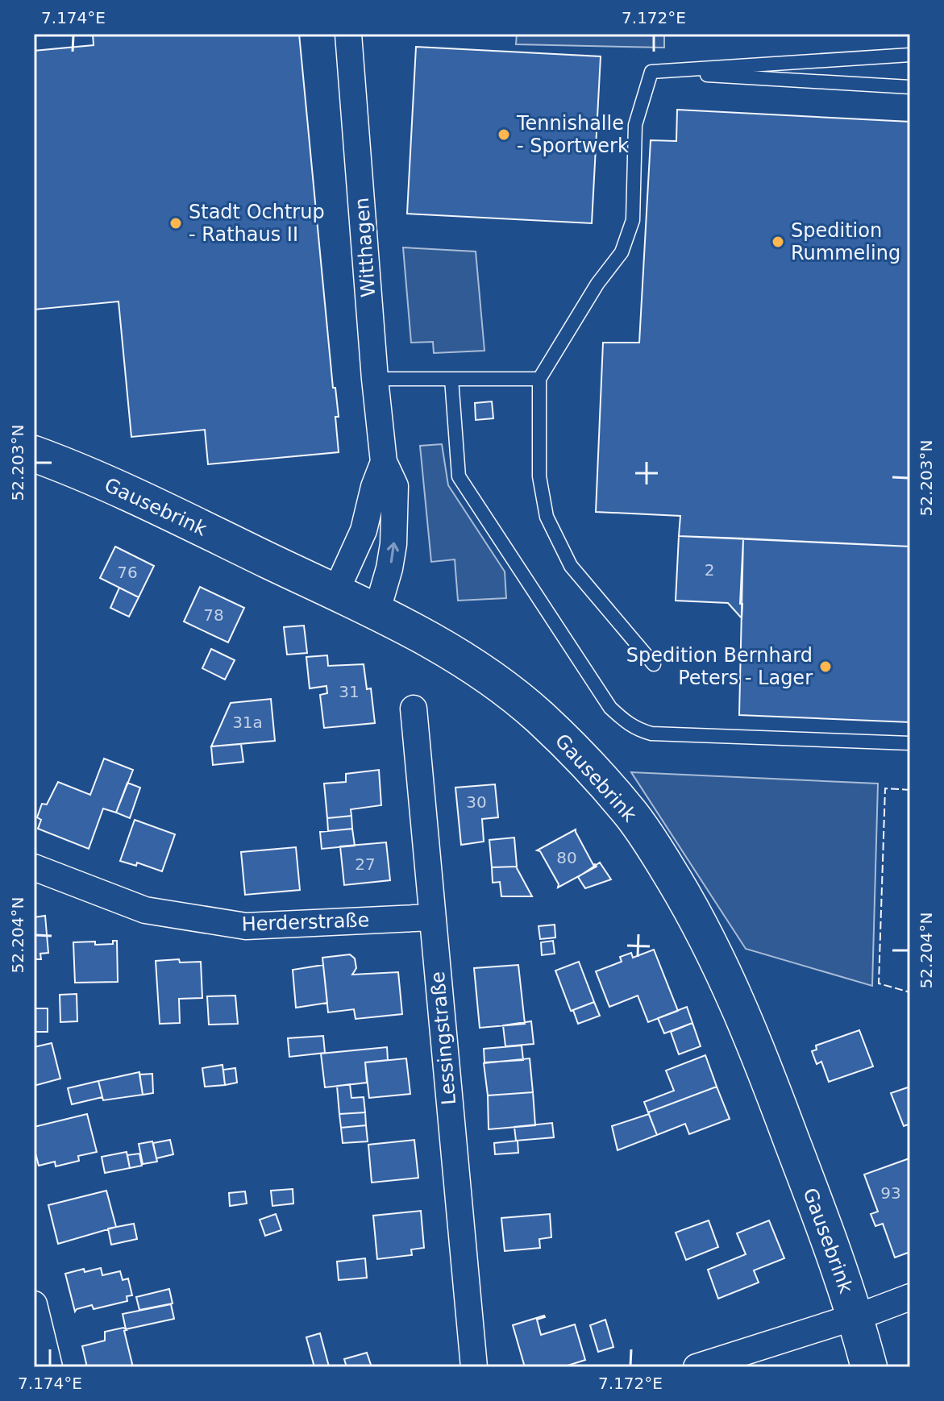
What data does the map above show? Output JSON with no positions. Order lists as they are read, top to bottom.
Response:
{
  "streets": {
    "main road": ["Gausebrink"],
    "street": ["Witthagen", "Herderstraße", "Lessingstraße"]
  },
  "crossings": [
    ["Witthagen", "Gausebrink"],
    ["Herderstraße", "Lessingstraße"]
  ],
  "places": [
    "Tennishalle - Sportwerk",
    "Stadt Ochtrup - Rathaus II",
    "Spedition Rummeling",
    "Spedition Bernhard Peters - Lager"
  ],
  "house_numbers": [
    "2",
    "76",
    "78",
    "31",
    "31a",
    "30",
    "80",
    "27",
    "93"
  ],
  "coordinates": [
    "7.174°E",
    "7.172°E",
    "52.203°N",
    "52.204°N"
  ]
}
